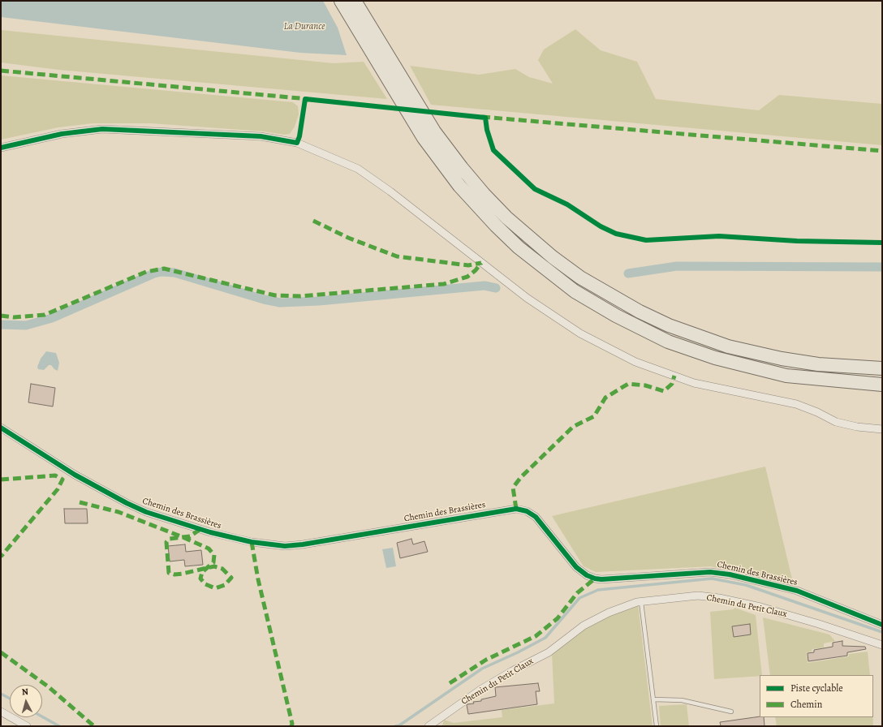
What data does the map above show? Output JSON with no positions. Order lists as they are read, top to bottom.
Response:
{
  "streets": {
    "street": ["Chemin des Brassières", "Chemin du Petit Claux"]
  },
  "water": ["La Durance"],
  "legend": ["Piste cyclable", "Chemin"],
  "north": "top"
}
